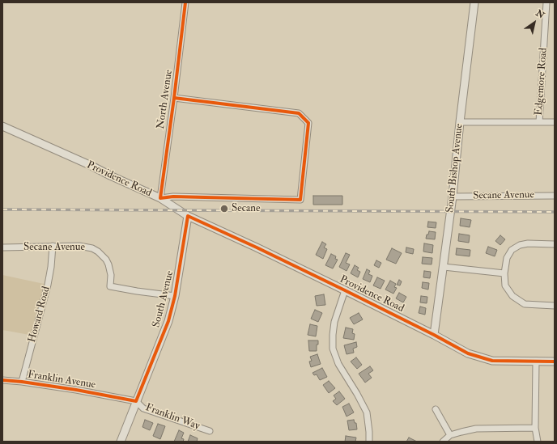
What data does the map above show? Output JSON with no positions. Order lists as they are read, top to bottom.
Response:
{
  "streets": {
    "street": [
      "Edgemore Road",
      "North Avenue",
      "South Bishop Avenue",
      "Providence Road",
      "Secane Avenue",
      "South Avenue",
      "Howard Road",
      "Franklin Avenue",
      "Franklin Way"
    ]
  },
  "crossings": [
    ["North Avenue", "Providence Road"],
    ["South Bishop Avenue", "Providence Road"],
    ["South Bishop Avenue", "Secane Avenue"],
    ["Providence Road", "South Avenue"],
    ["Secane Avenue", "South Avenue"],
    ["Secane Avenue", "Howard Road"],
    ["South Avenue", "Franklin Avenue"],
    ["South Avenue", "Franklin Way"],
    ["Howard Road", "Franklin Avenue"],
    ["Franklin Avenue", "Franklin Way"]
  ],
  "places": ["Secane"],
  "north": "top right"
}
